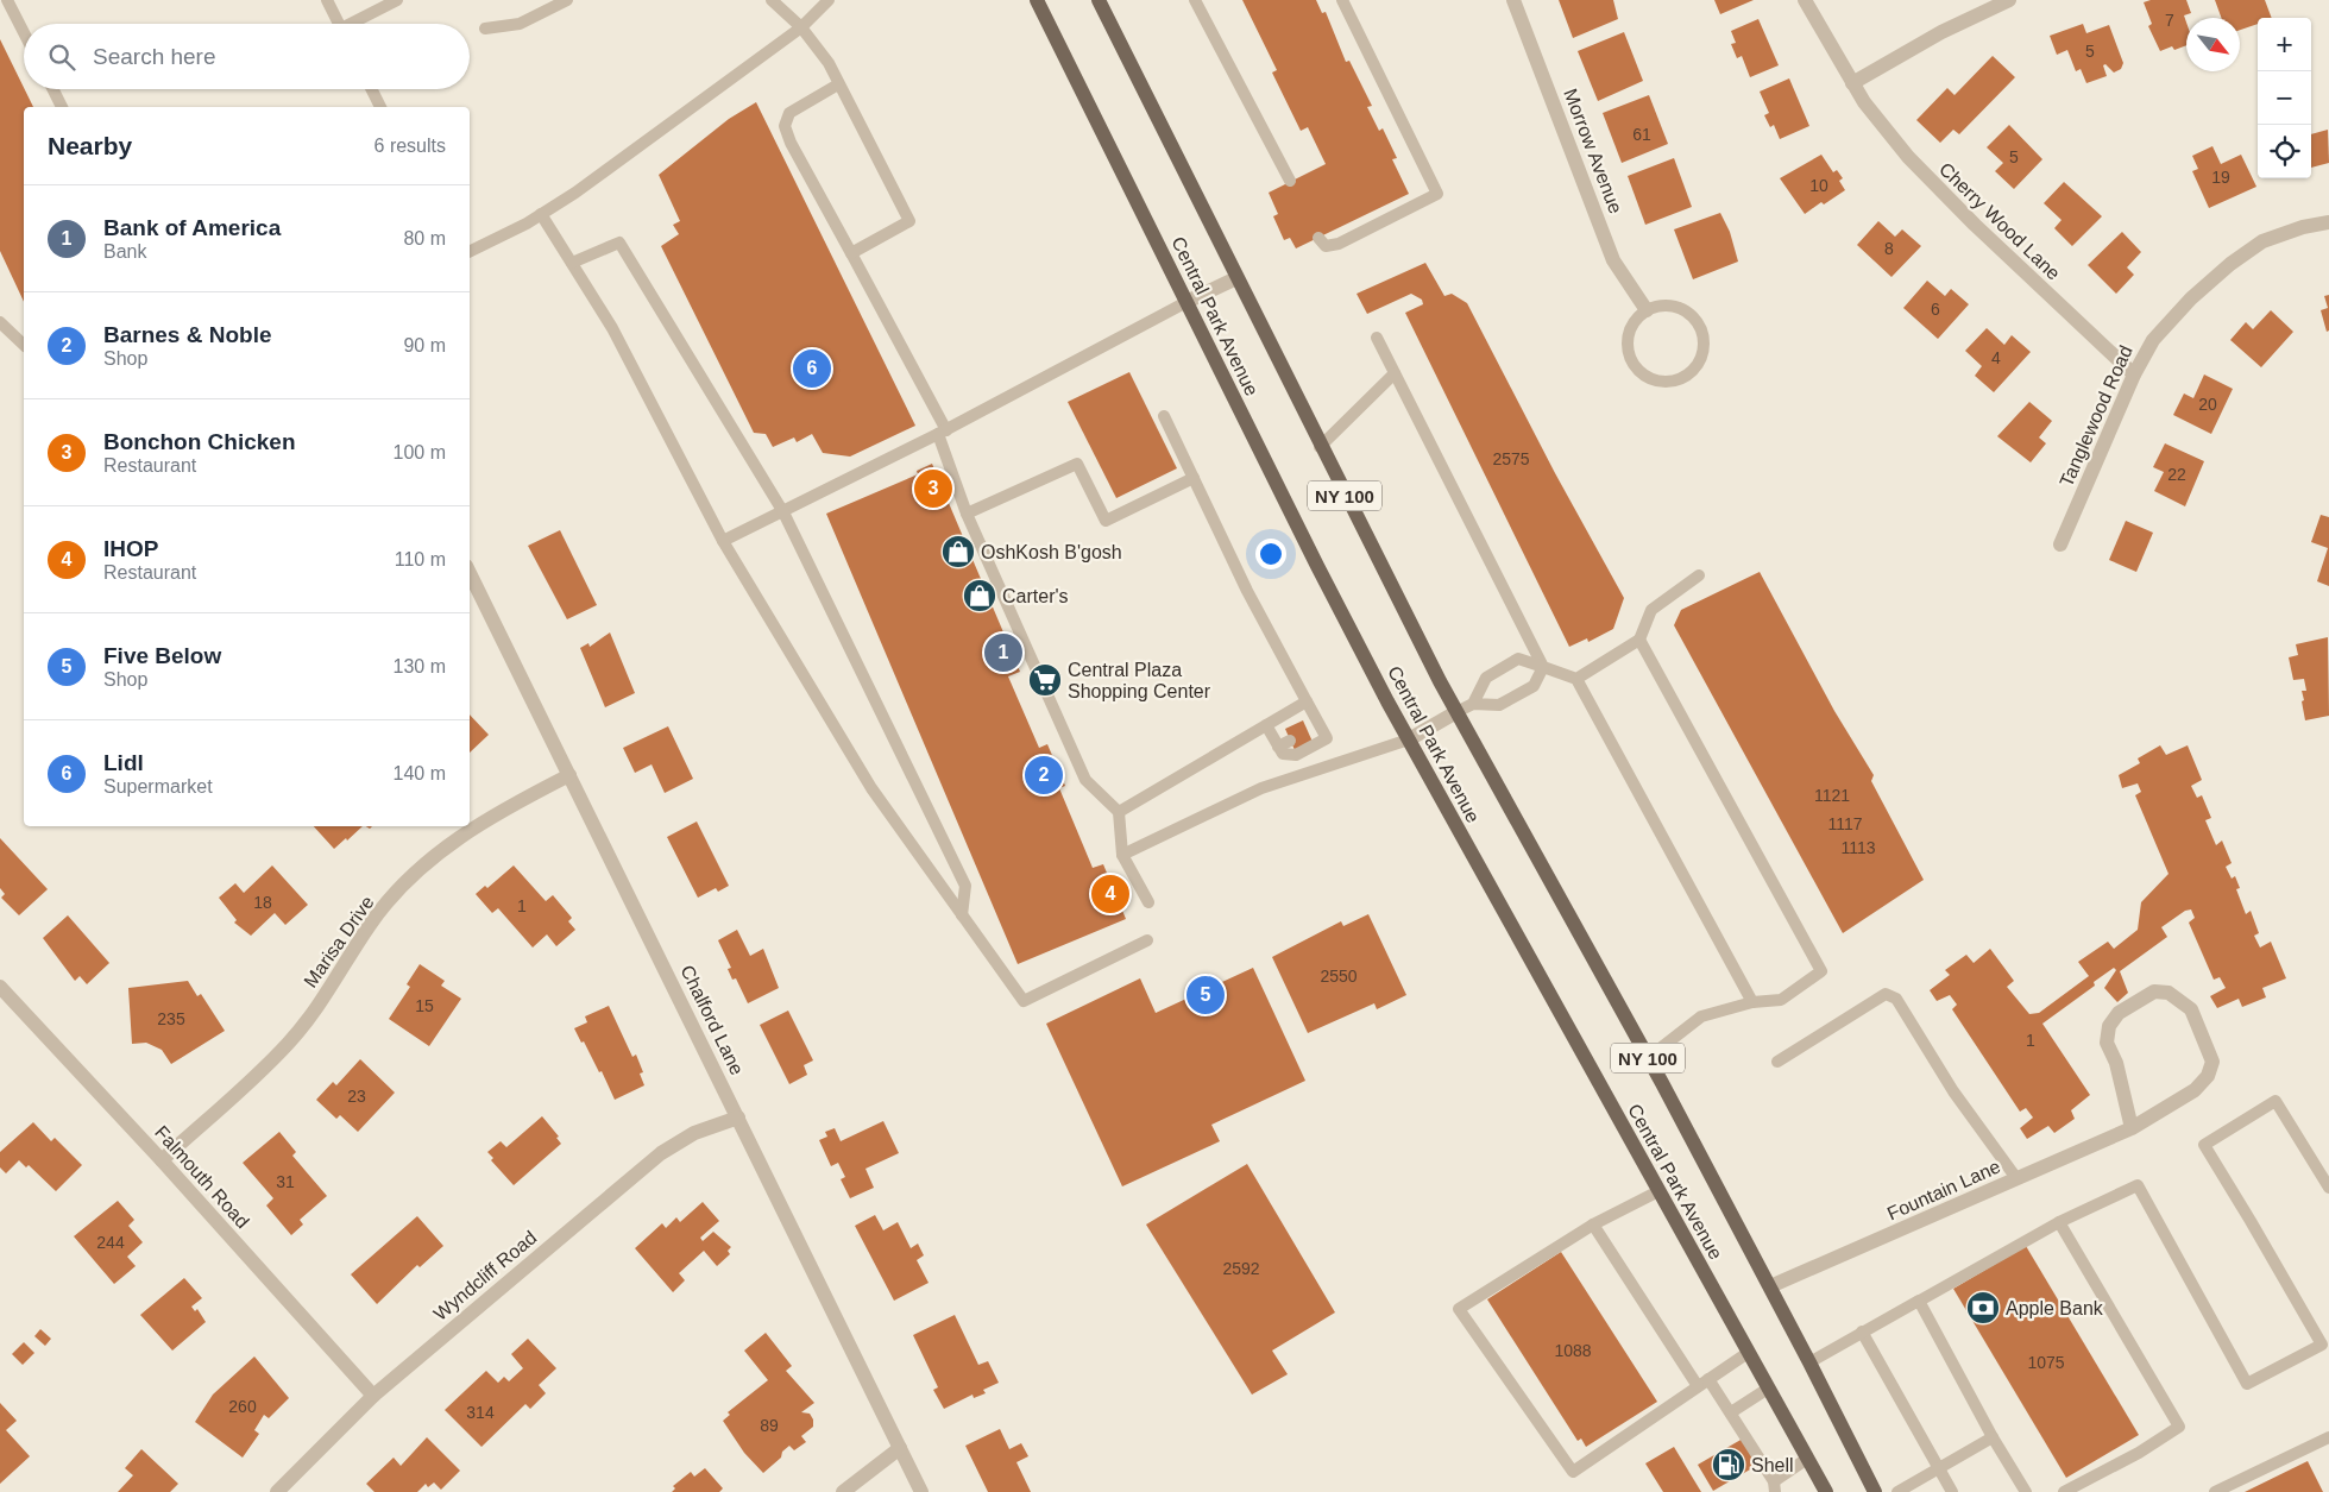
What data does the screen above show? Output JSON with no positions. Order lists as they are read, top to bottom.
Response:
{
  "streets": {
    "main road": ["Central Park Avenue", "NY 100"],
    "street": [
      "Morrow Avenue",
      "Cherry Wood Lane",
      "Tanglewood Road",
      "Marisa Drive",
      "Chalford Lane",
      "Falmouth Road",
      "Fountain Lane",
      "Wyndcliff Road"
    ]
  },
  "crossings": [
    ["Cherry Wood Lane", "Tanglewood Road"],
    ["Central Park Avenue", "Fountain Lane"],
    ["Marisa Drive", "Chalford Lane"],
    ["Marisa Drive", "Falmouth Road"],
    ["Chalford Lane", "Wyndcliff Road"],
    ["Falmouth Road", "Wyndcliff Road"]
  ],
  "places": {
    "shop": ["OshKosh B'gosh", "Carter's"],
    "supermarket": ["Central Plaza Shopping Center"],
    "bank": ["Apple Bank"],
    "fuel station": ["Shell"]
  },
  "house_numbers": [
    "7",
    "5",
    "61",
    "5",
    "19",
    "10",
    "8",
    "6",
    "4",
    "20",
    "2575",
    "22",
    "1121",
    "1117",
    "1113",
    "18",
    "1",
    "2550",
    "15",
    "235",
    "1",
    "23",
    "31",
    "244",
    "2592",
    "1088",
    "1075",
    "260",
    "314",
    "89"
  ],
  "north": "bottom right",
  "page": {
    "map_buttons": ["+", "−"],
    "search": "Search here",
    "heading": ["Nearby", "6 results"],
    "list": [
      {
        "mark": "1",
        "name": "Bank of America",
        "note": "Bank",
        "value": "80 m"
      },
      {
        "mark": "2",
        "name": "Barnes & Noble",
        "note": "Shop",
        "value": "90 m"
      },
      {
        "mark": "3",
        "name": "Bonchon Chicken",
        "note": "Restaurant",
        "value": "100 m"
      },
      {
        "mark": "4",
        "name": "IHOP",
        "note": "Restaurant",
        "value": "110 m"
      },
      {
        "mark": "5",
        "name": "Five Below",
        "note": "Shop",
        "value": "130 m"
      },
      {
        "mark": "6",
        "name": "Lidl",
        "note": "Supermarket",
        "value": "140 m"
      }
    ],
    "pins": [
      "6",
      "3",
      "1",
      "2",
      "4",
      "5"
    ]
  }
}
